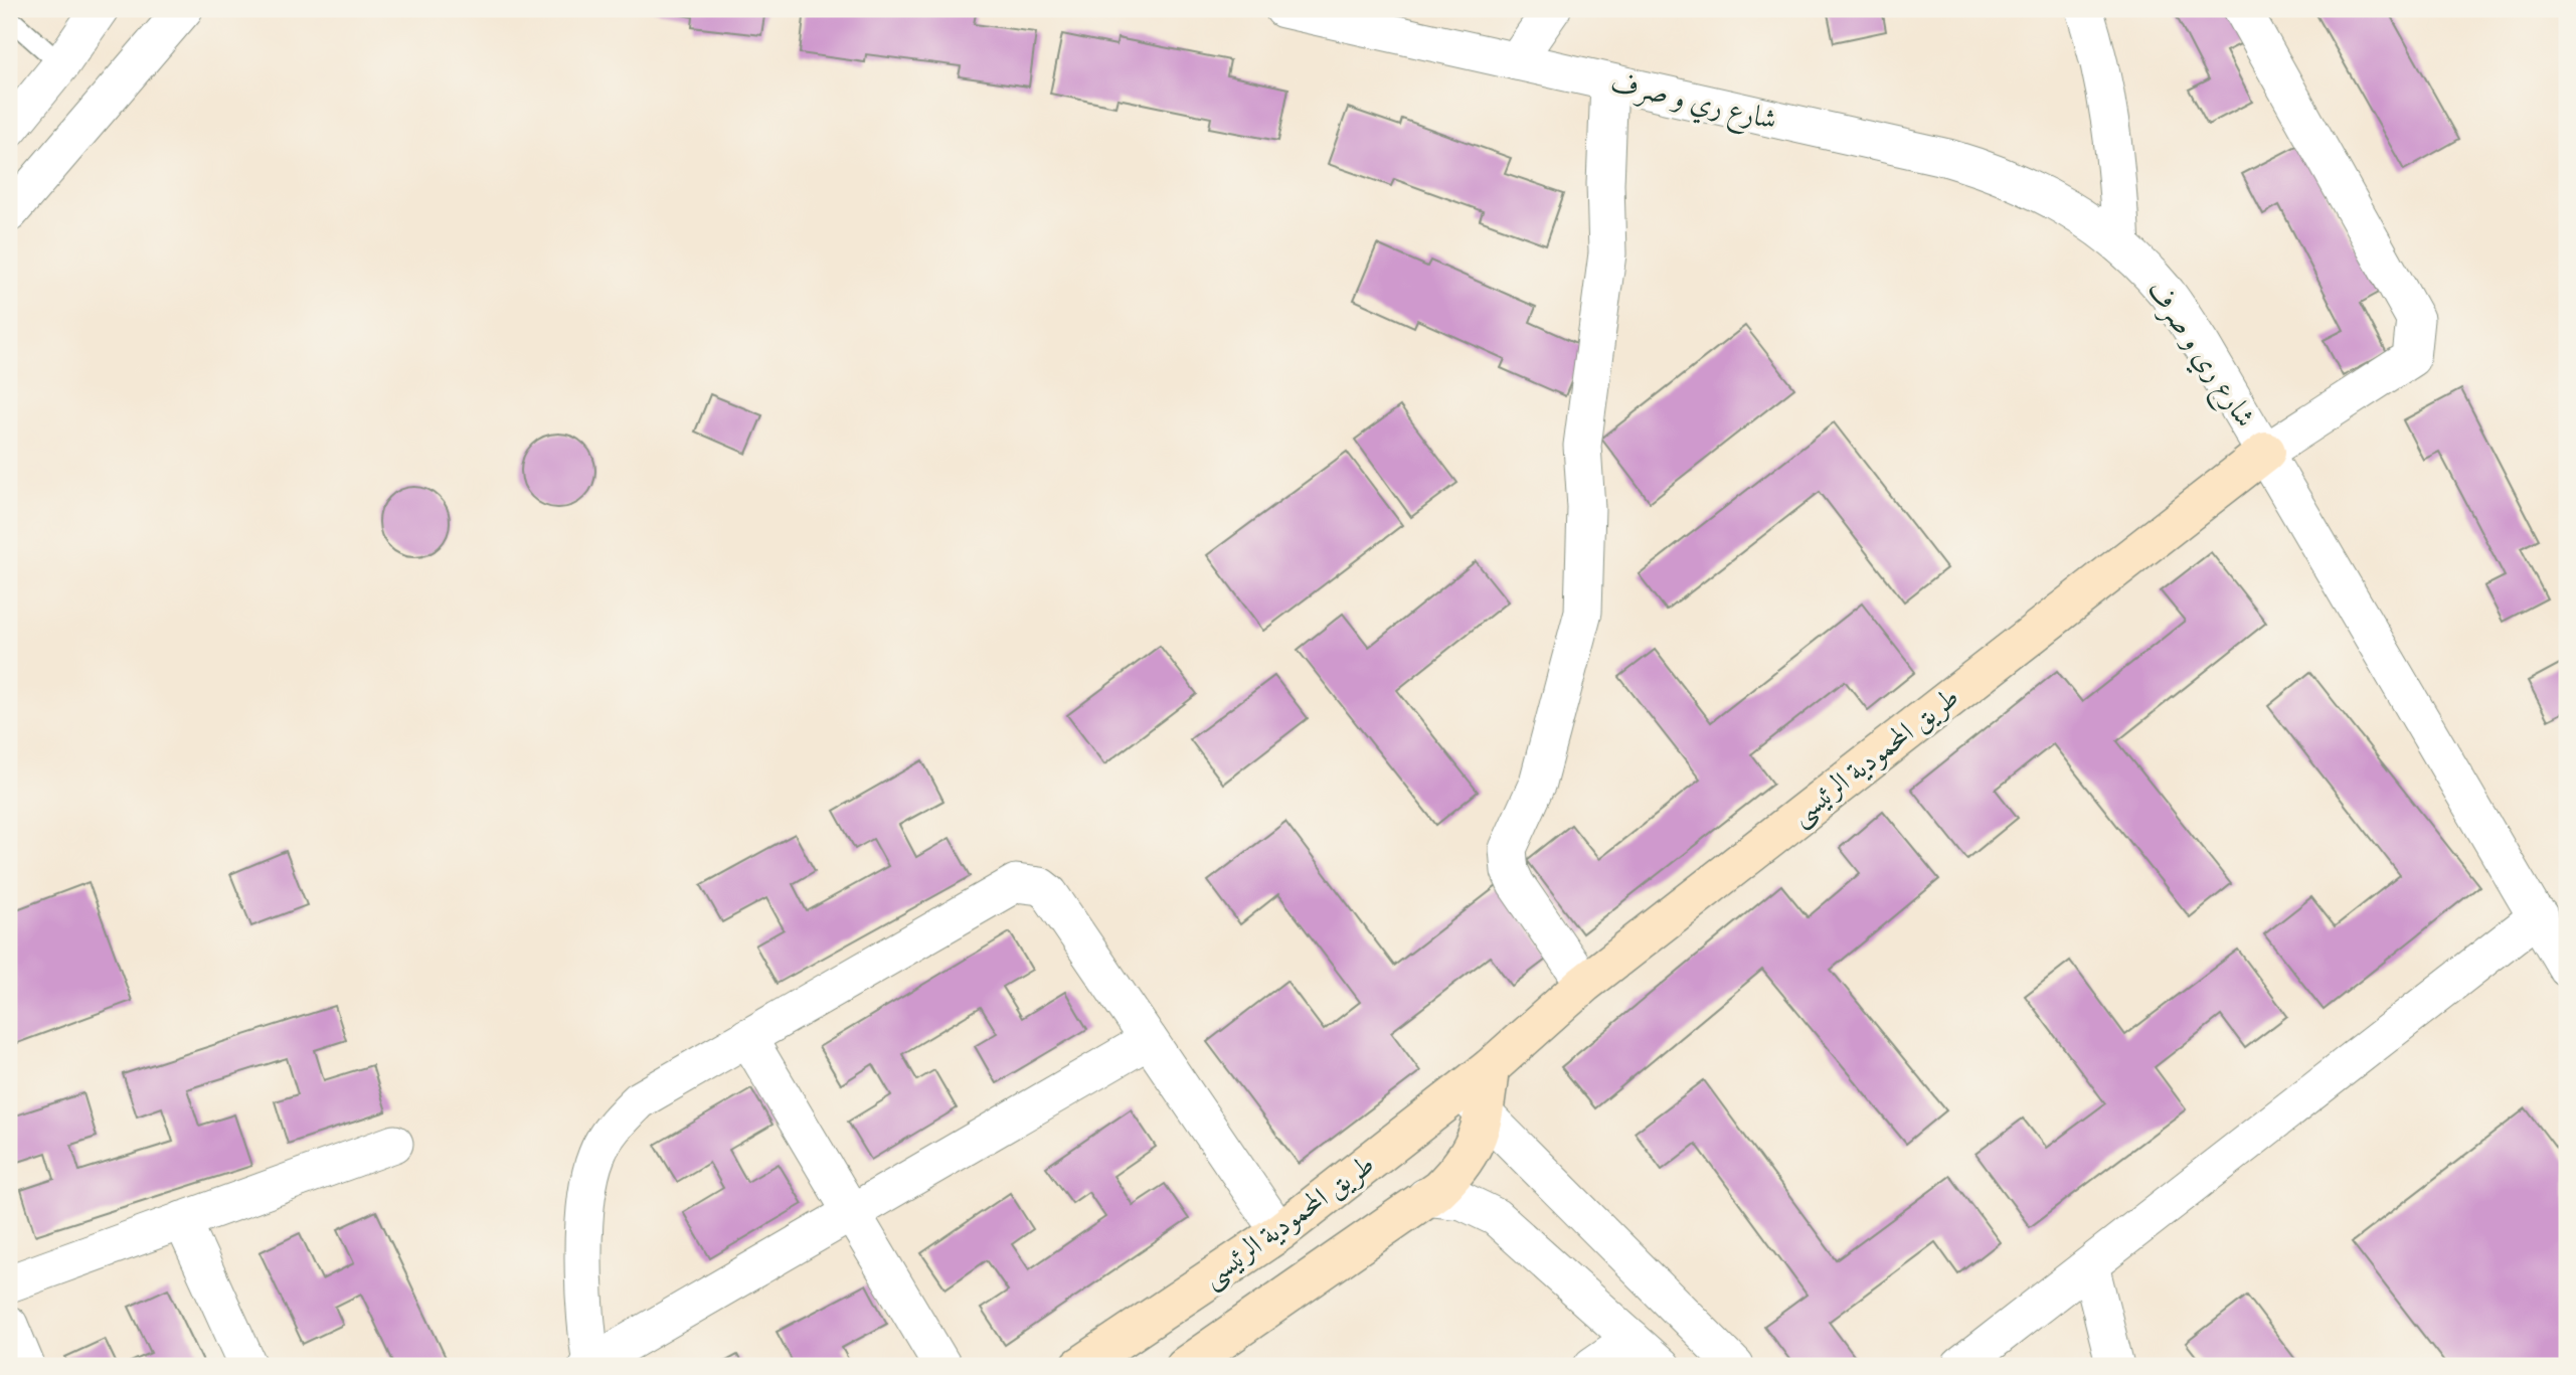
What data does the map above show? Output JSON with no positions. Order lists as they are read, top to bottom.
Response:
{
  "streets": {
    "street": ["شارع ري و صرف", "طريق المحمودية الرئيسى"]
  },
  "crossings": [
    ["شارع ري و صرف", "طريق المحمودية الرئيسى"]
  ]
}
